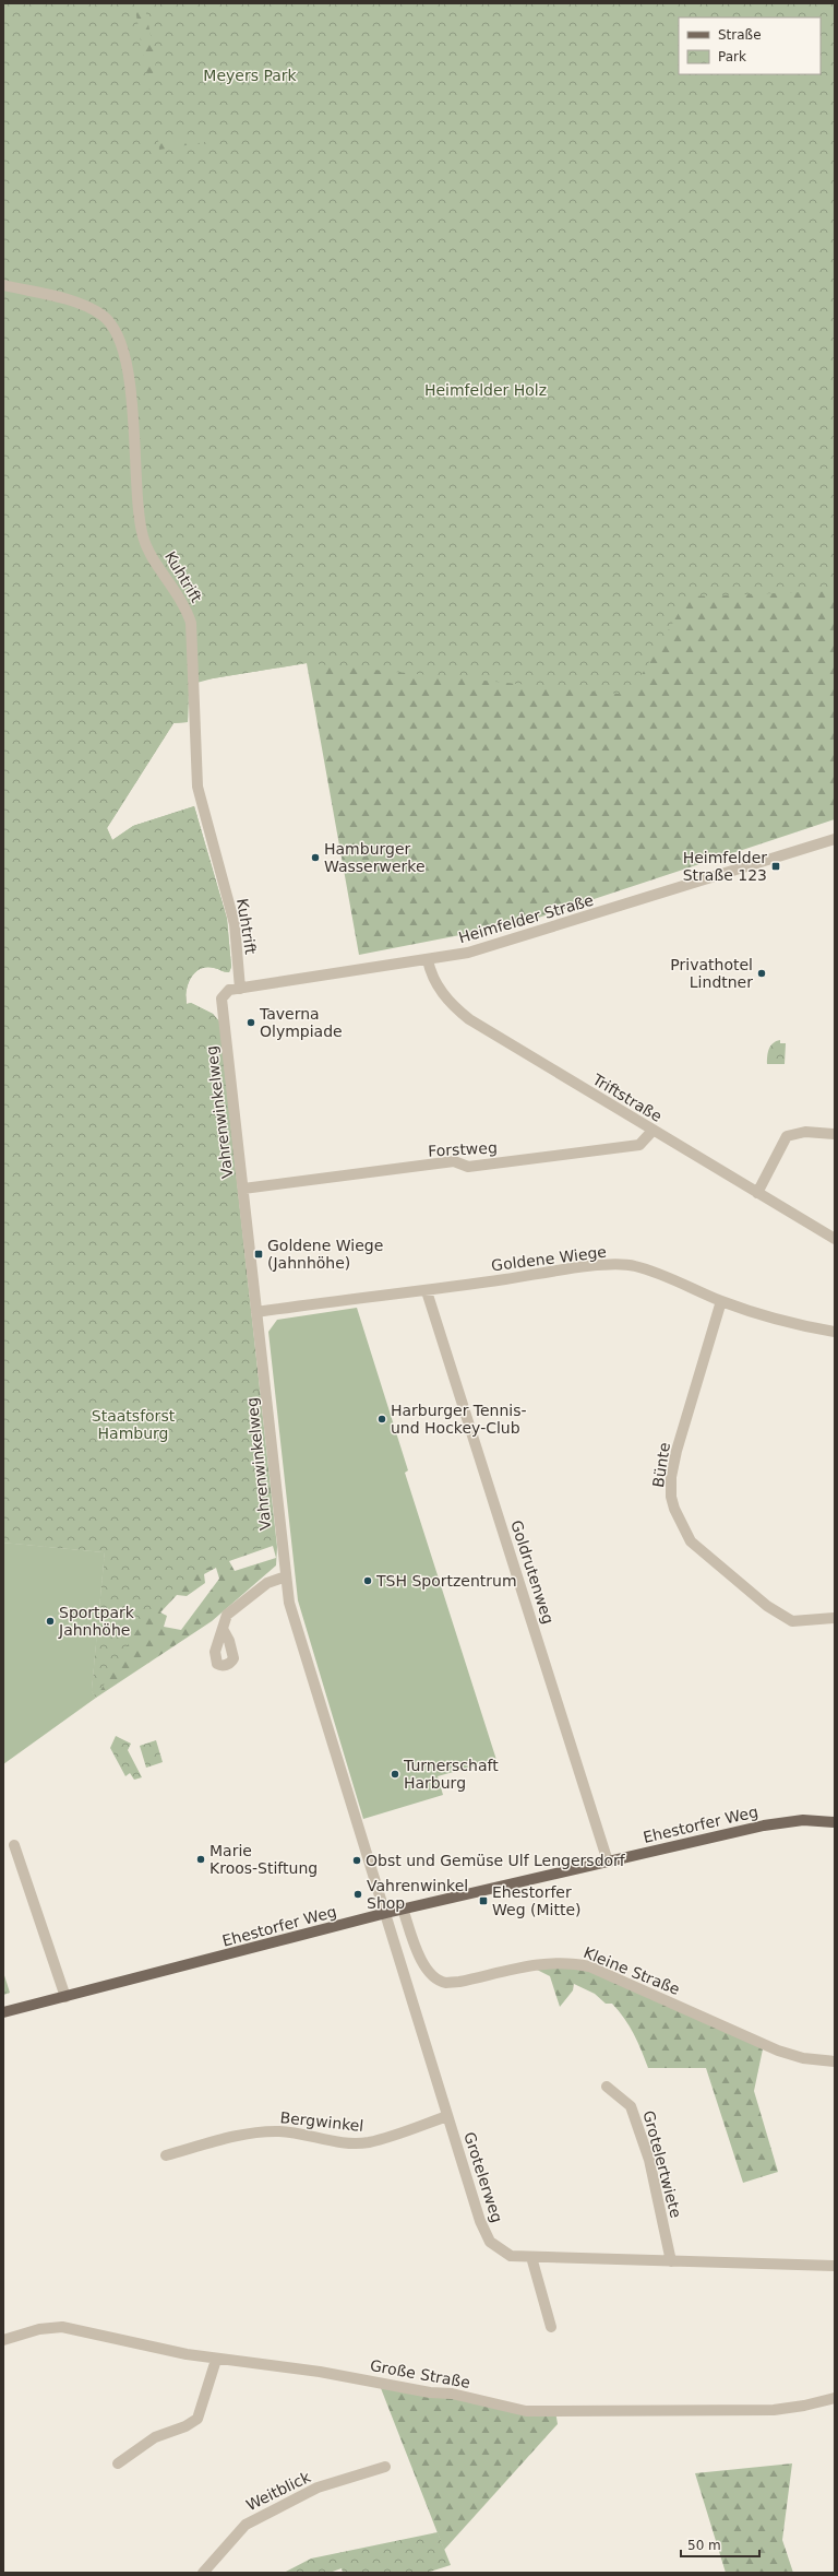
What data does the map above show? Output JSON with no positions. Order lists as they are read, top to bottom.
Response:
{
  "streets": {
    "main road": ["Ehestorfer Weg"],
    "street": [
      "Kuhtrift",
      "Heimfelder Straße",
      "Triftstraße",
      "Vahrenwinkelweg",
      "Forstweg",
      "Goldene Wiege",
      "Bünte",
      "Goldrutenweg",
      "Kleine Straße",
      "Bergwinkel",
      "Grotelertwiete",
      "Grotelerweg",
      "Große Straße",
      "Weitblick"
    ]
  },
  "crossings": [
    ["Kuhtrift", "Heimfelder Straße"],
    ["Heimfelder Straße", "Triftstraße"],
    ["Heimfelder Straße", "Vahrenwinkelweg"],
    ["Triftstraße", "Forstweg"],
    ["Vahrenwinkelweg", "Forstweg"],
    ["Vahrenwinkelweg", "Goldene Wiege"],
    ["Vahrenwinkelweg", "Ehestorfer Weg"],
    ["Vahrenwinkelweg", "Grotelerweg"],
    ["Goldene Wiege", "Bünte"],
    ["Goldene Wiege", "Goldrutenweg"],
    ["Goldrutenweg", "Ehestorfer Weg"],
    ["Ehestorfer Weg", "Kleine Straße"],
    ["Ehestorfer Weg", "Grotelerweg"],
    ["Bergwinkel", "Grotelerweg"],
    ["Grotelertwiete", "Grotelerweg"]
  ],
  "parks": ["Meyers Park", "Heimfelder Holz", "Staatsforst Hamburg"],
  "places": {
    "other": [
      "Hamburger Wasserwerke",
      "Privathotel Lindtner",
      "Taverna Olympiade",
      "Harburger Tennis- und Hockey-Club",
      "TSH Sportzentrum",
      "Sportpark Jahnhöhe",
      "Turnerschaft Harburg",
      "Marie Kroos-Stiftung",
      "Obst und Gemüse Ulf Lengersdorf",
      "Vahrenwinkel Shop"
    ],
    "transit": ["Heimfelder Straße 123", "Goldene Wiege (Jahnhöhe)", "Ehestorfer Weg (Mitte)"]
  },
  "legend": ["Straße", "Park"],
  "scale_bar": "50 m"
}
